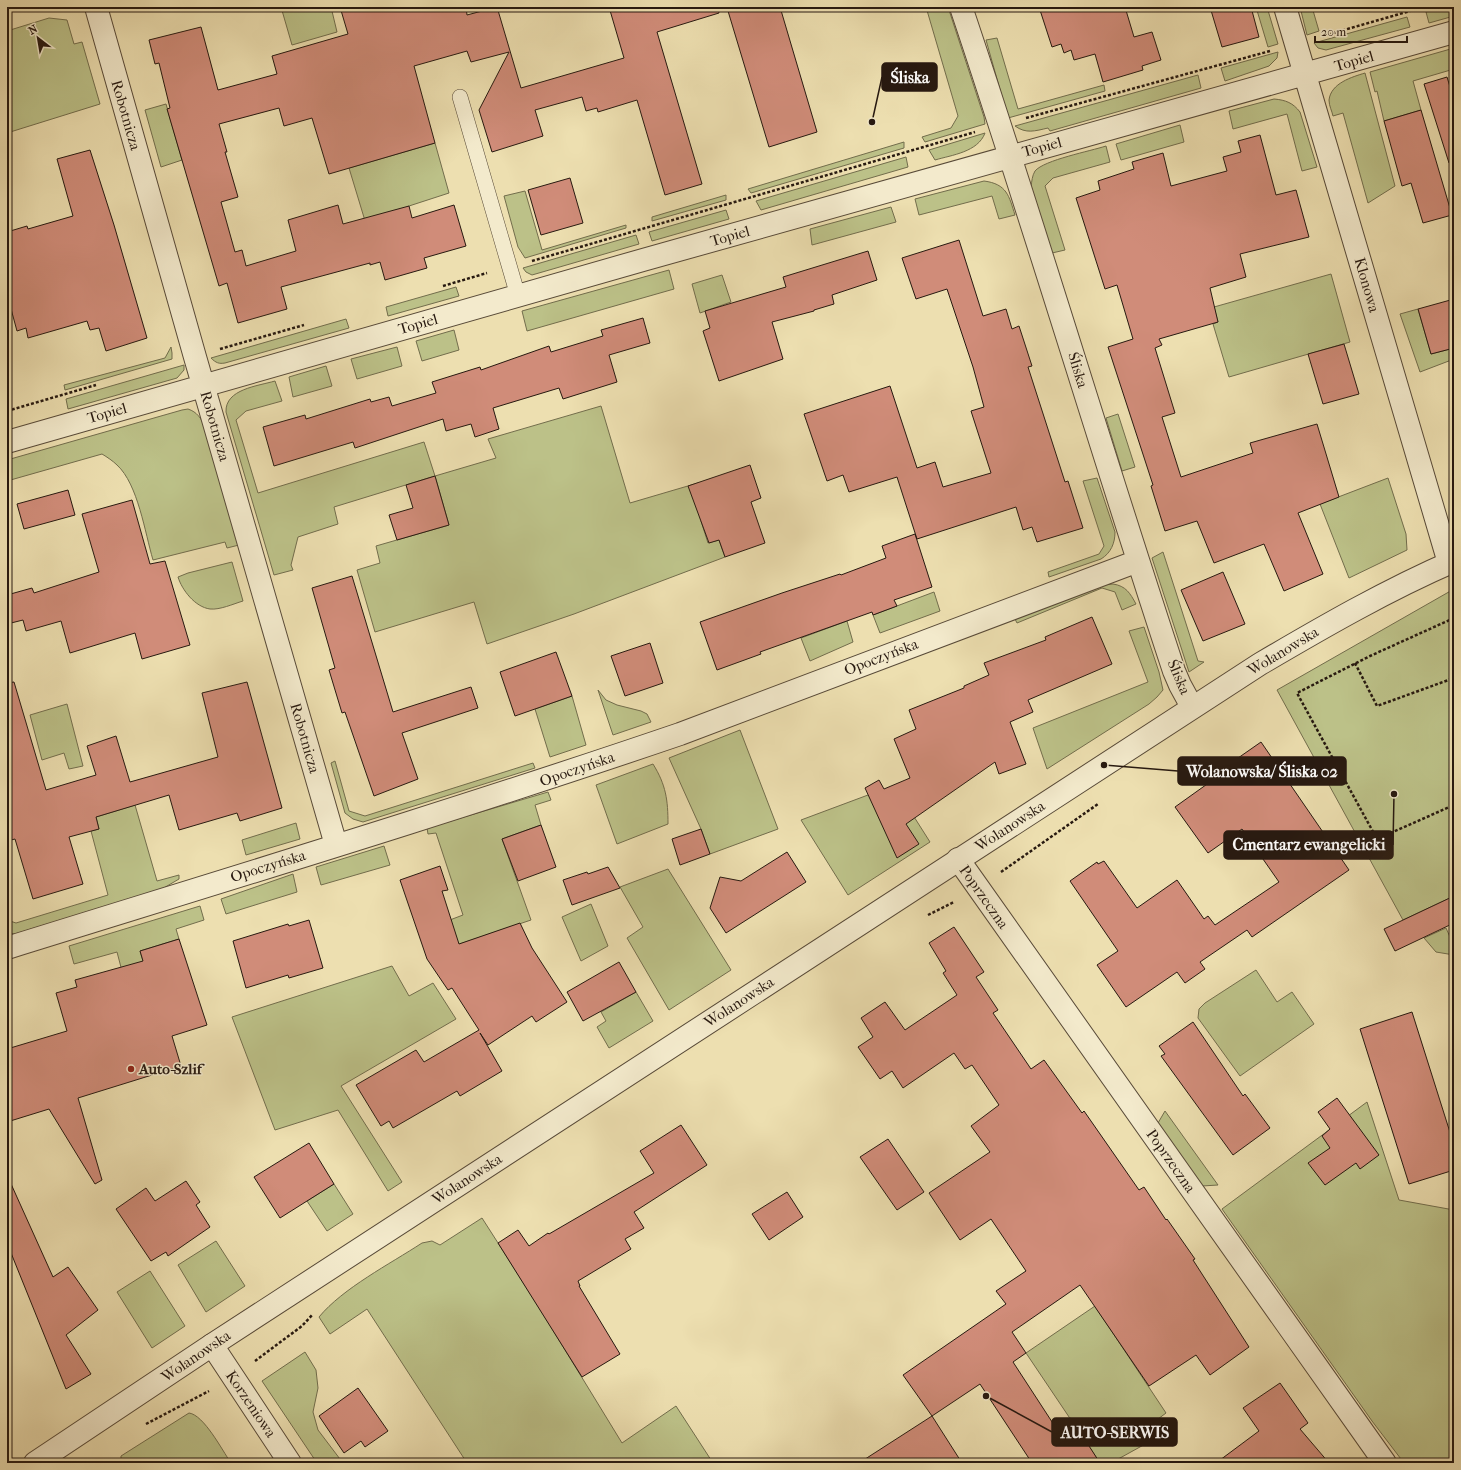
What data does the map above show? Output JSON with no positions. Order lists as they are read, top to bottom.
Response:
{
  "streets": {
    "street": [
      "Topiel",
      "Robotnicza",
      "Klonowa",
      "Śliska",
      "Wolanowska",
      "Opoczyńska",
      "Poprzeczna",
      "Korzeniowa"
    ]
  },
  "crossings": [
    ["Topiel", "Robotnicza"],
    ["Topiel", "Klonowa"],
    ["Topiel", "Śliska"],
    ["Robotnicza", "Opoczyńska"],
    ["Klonowa", "Wolanowska"],
    ["Śliska", "Wolanowska"],
    ["Śliska", "Opoczyńska"],
    ["Wolanowska", "Poprzeczna"],
    ["Wolanowska", "Korzeniowa"]
  ],
  "places": [
    "Śliska",
    "Wolanowska/ Śliska 02",
    "Cmentarz ewangelicki",
    "Auto-Szlif",
    "AUTO-SERWIS"
  ],
  "scale_bar": "20 m",
  "north": "top left"
}
